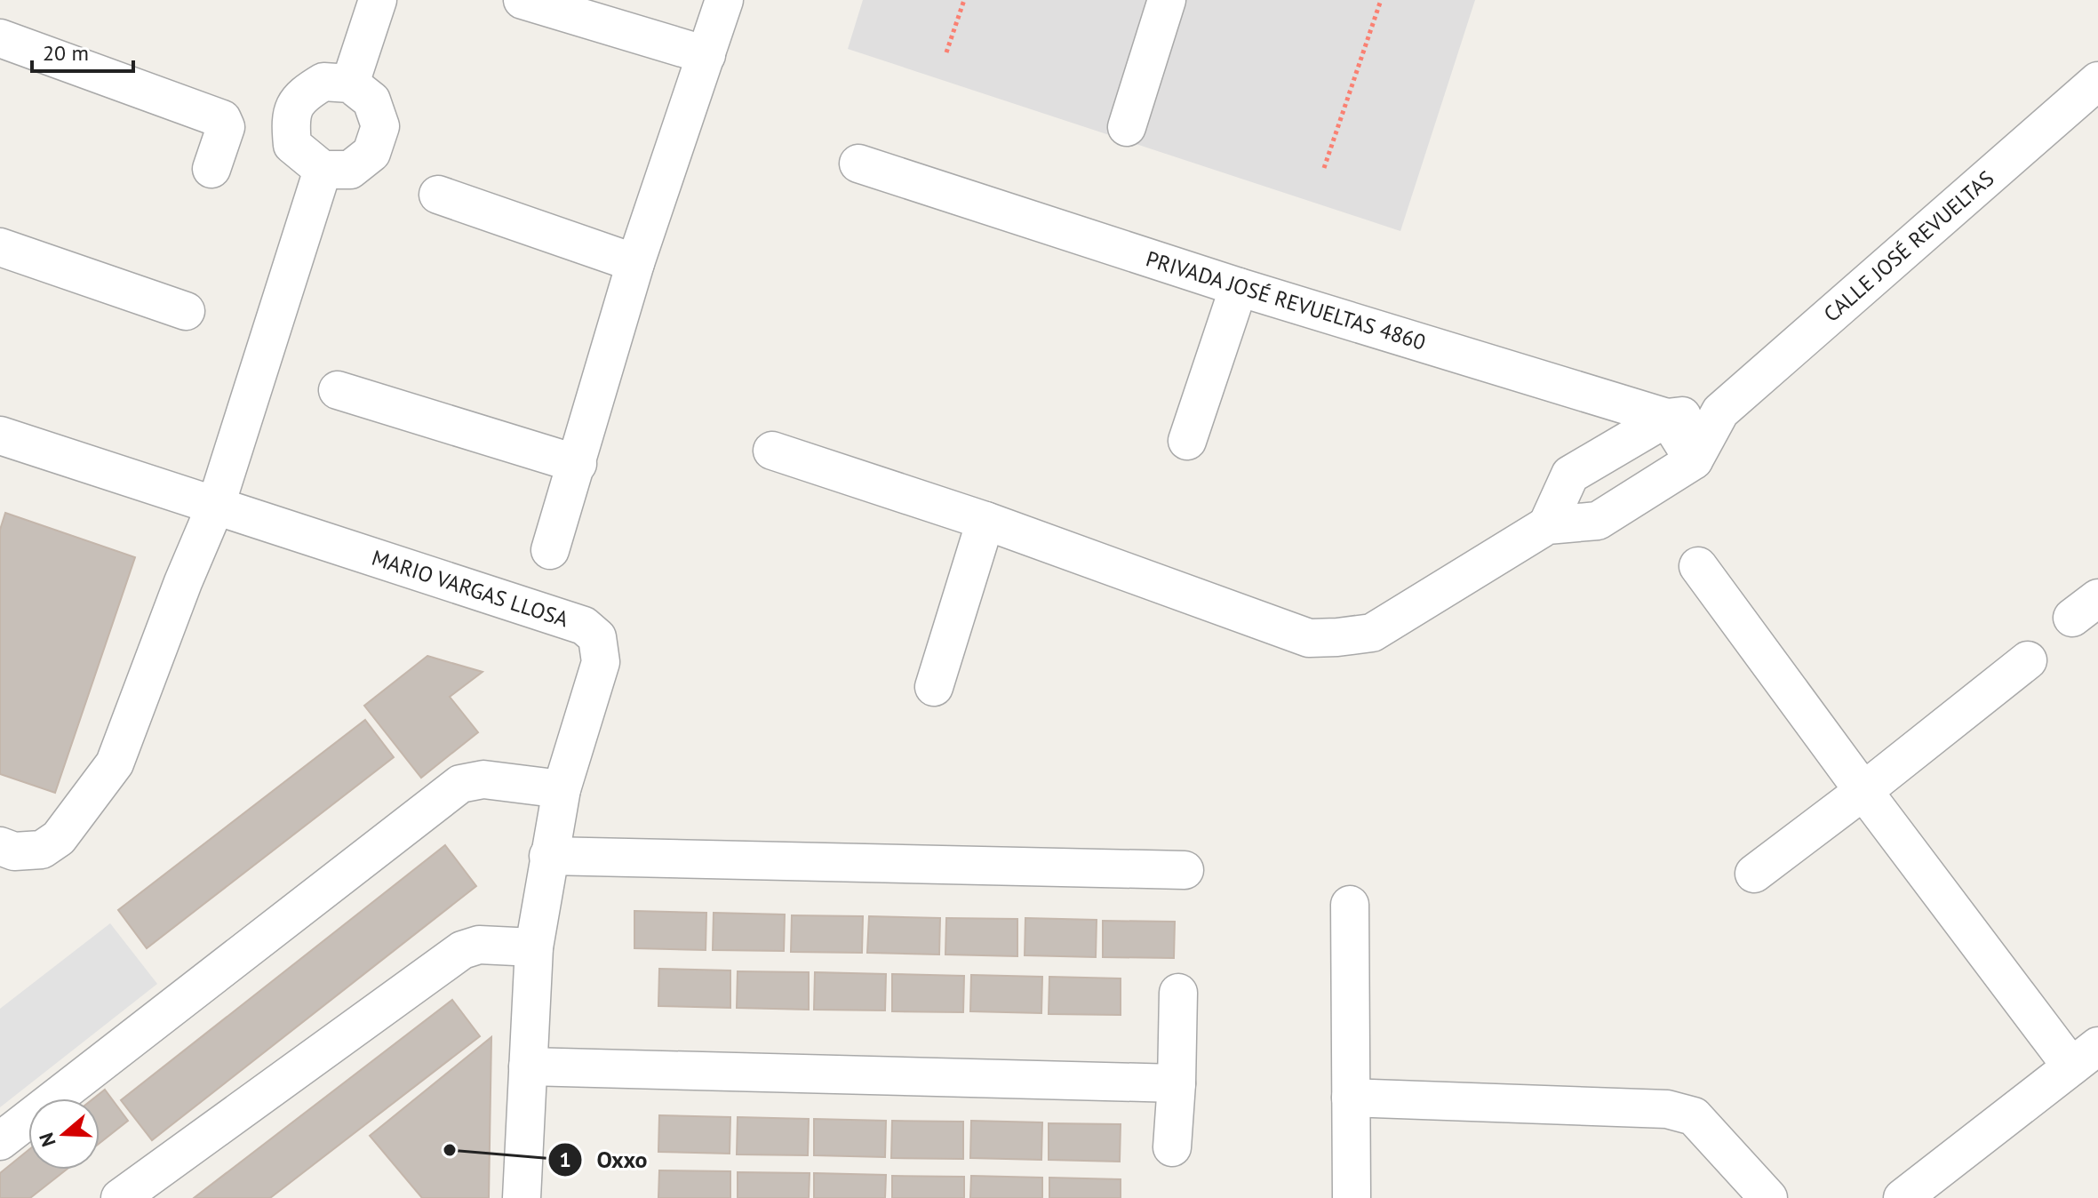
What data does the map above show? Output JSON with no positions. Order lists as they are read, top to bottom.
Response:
{
  "streets": {
    "street": ["CALLE JOSÉ REVUELTAS", "PRIVADA JOSÉ REVUELTAS 4860", "MARIO VARGAS LLOSA"]
  },
  "places": ["Oxxo"],
  "scale_bar": "20 m",
  "north": "left"
}
